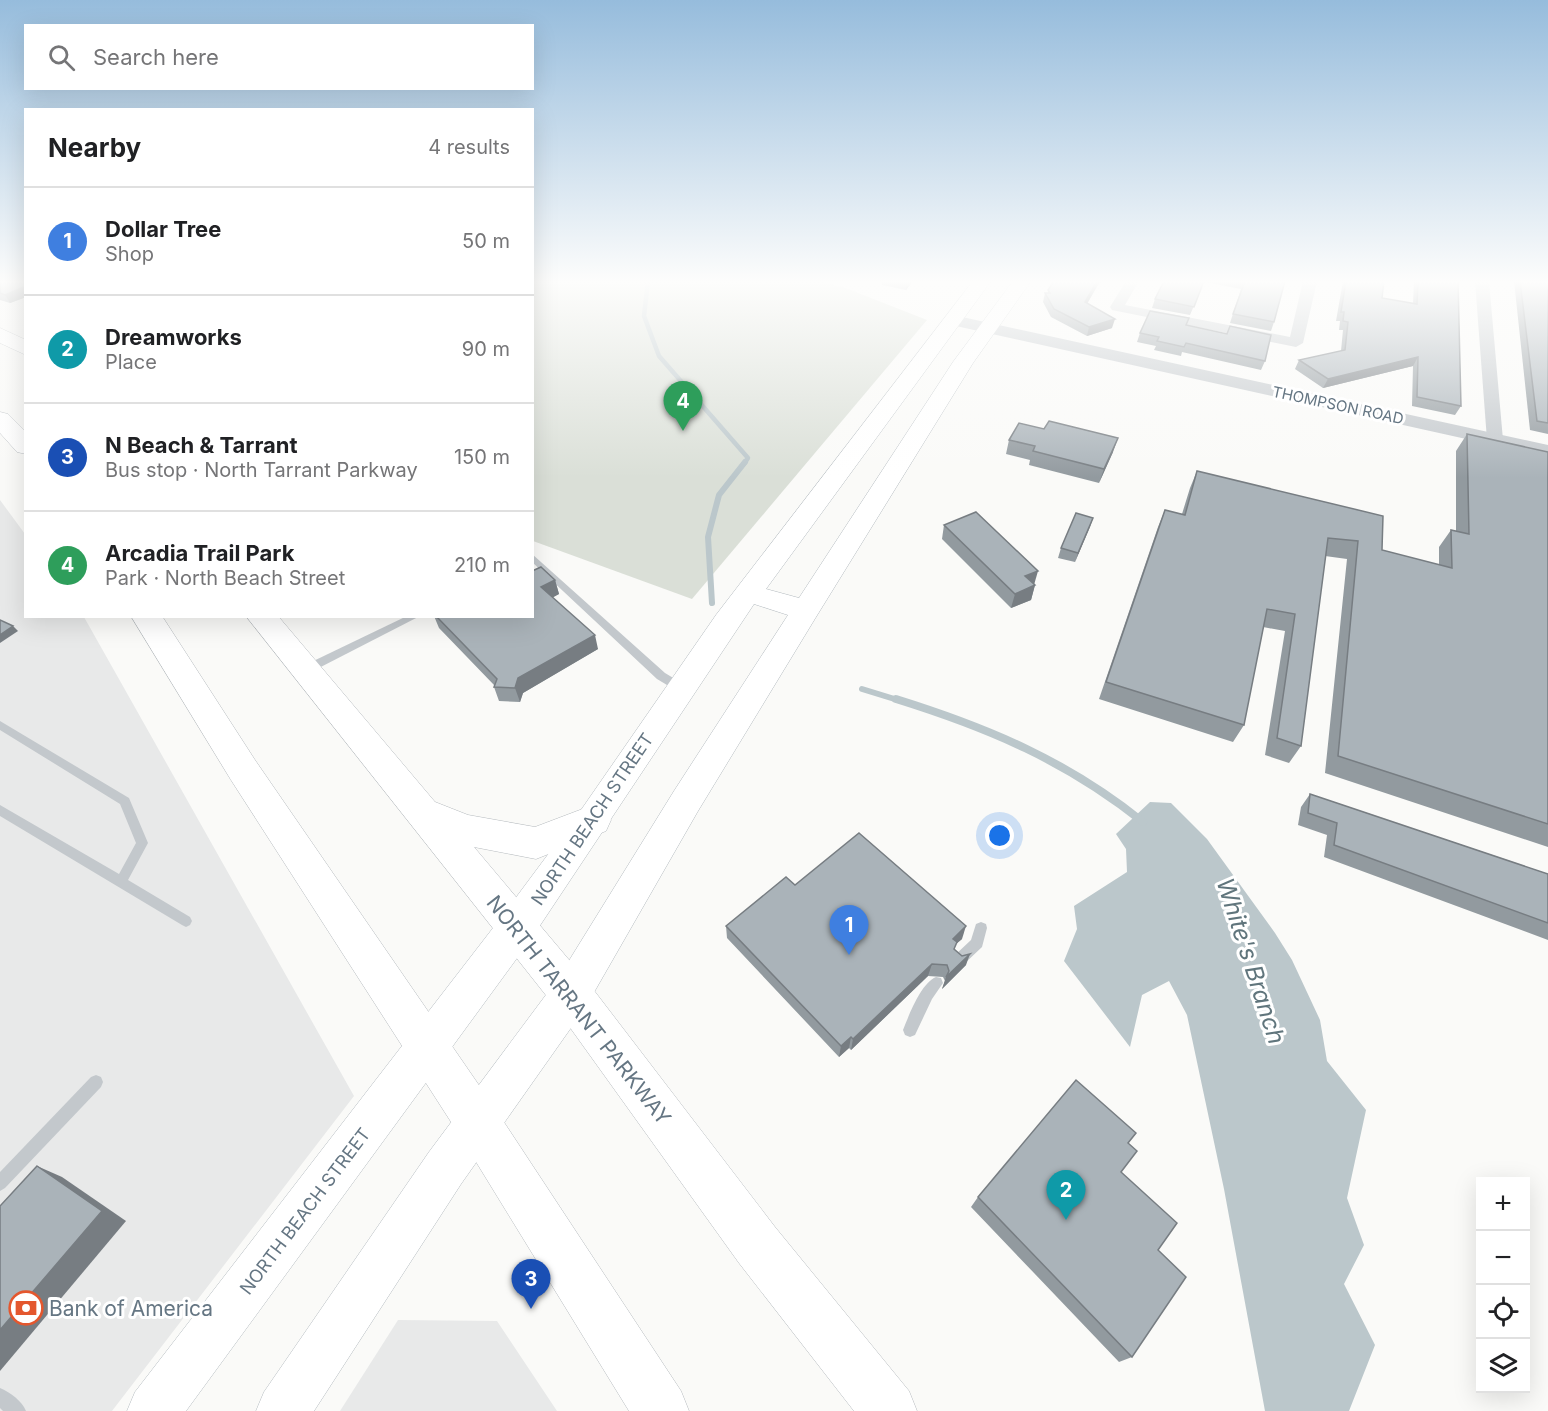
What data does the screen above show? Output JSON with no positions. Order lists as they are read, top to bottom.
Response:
{
  "streets": {
    "main road": ["NORTH BEACH STREET", "NORTH TARRANT PARKWAY"],
    "street": ["THOMPSON ROAD"]
  },
  "crossings": [
    ["NORTH BEACH STREET", "NORTH TARRANT PARKWAY"]
  ],
  "water": ["White's Branch"],
  "places": {
    "bank": ["Bank of America"]
  },
  "page": {
    "search": "Search here",
    "heading": ["Nearby", "4 results"],
    "list": [
      {
        "mark": "1",
        "name": "Dollar Tree",
        "note": "Shop",
        "value": "50 m"
      },
      {
        "mark": "2",
        "name": "Dreamworks",
        "note": "Place",
        "value": "90 m"
      },
      {
        "mark": "3",
        "name": "N Beach & Tarrant",
        "note": "Bus stop · North Tarrant Parkway",
        "value": "150 m"
      },
      {
        "mark": "4",
        "name": "Arcadia Trail Park",
        "note": "Park · North Beach Street",
        "value": "210 m"
      }
    ],
    "pins": [
      "4",
      "1",
      "2",
      "3"
    ],
    "map_buttons": ["+", "−"]
  }
}
